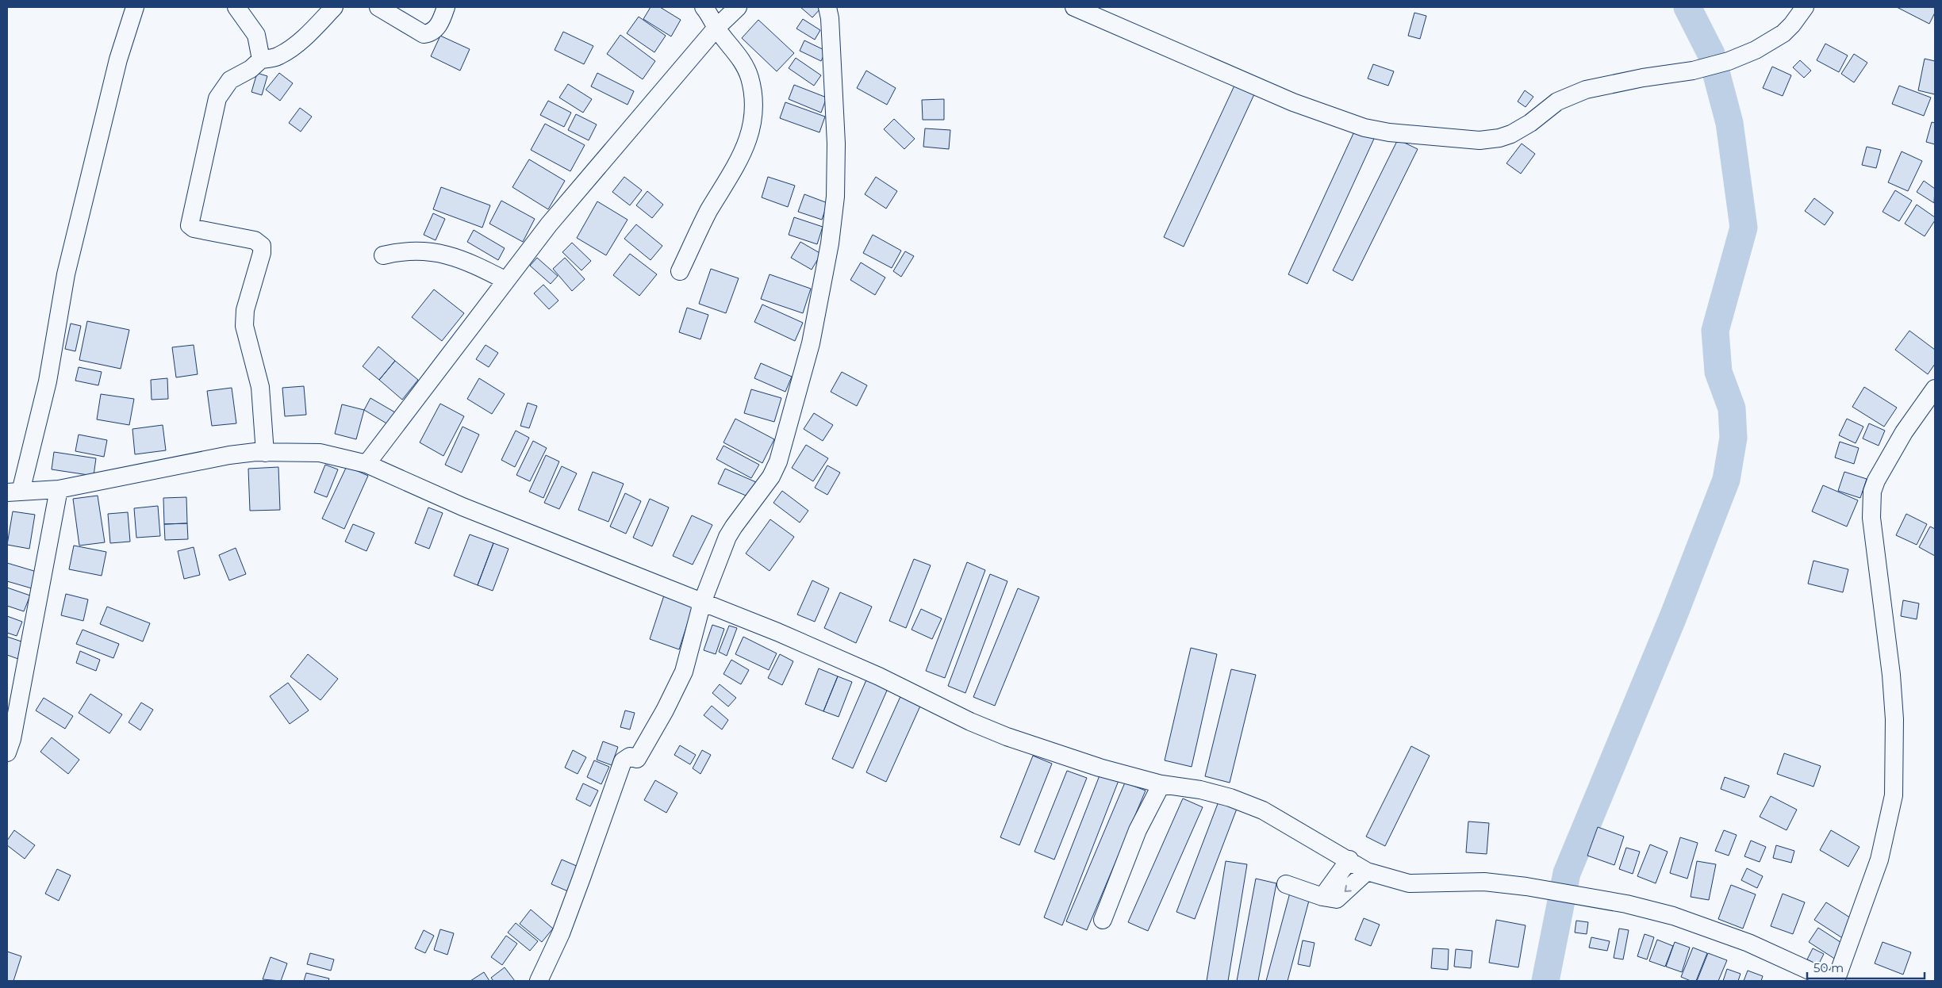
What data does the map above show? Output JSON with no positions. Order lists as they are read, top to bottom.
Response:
{
  "scale_bar": "50 m"
}
